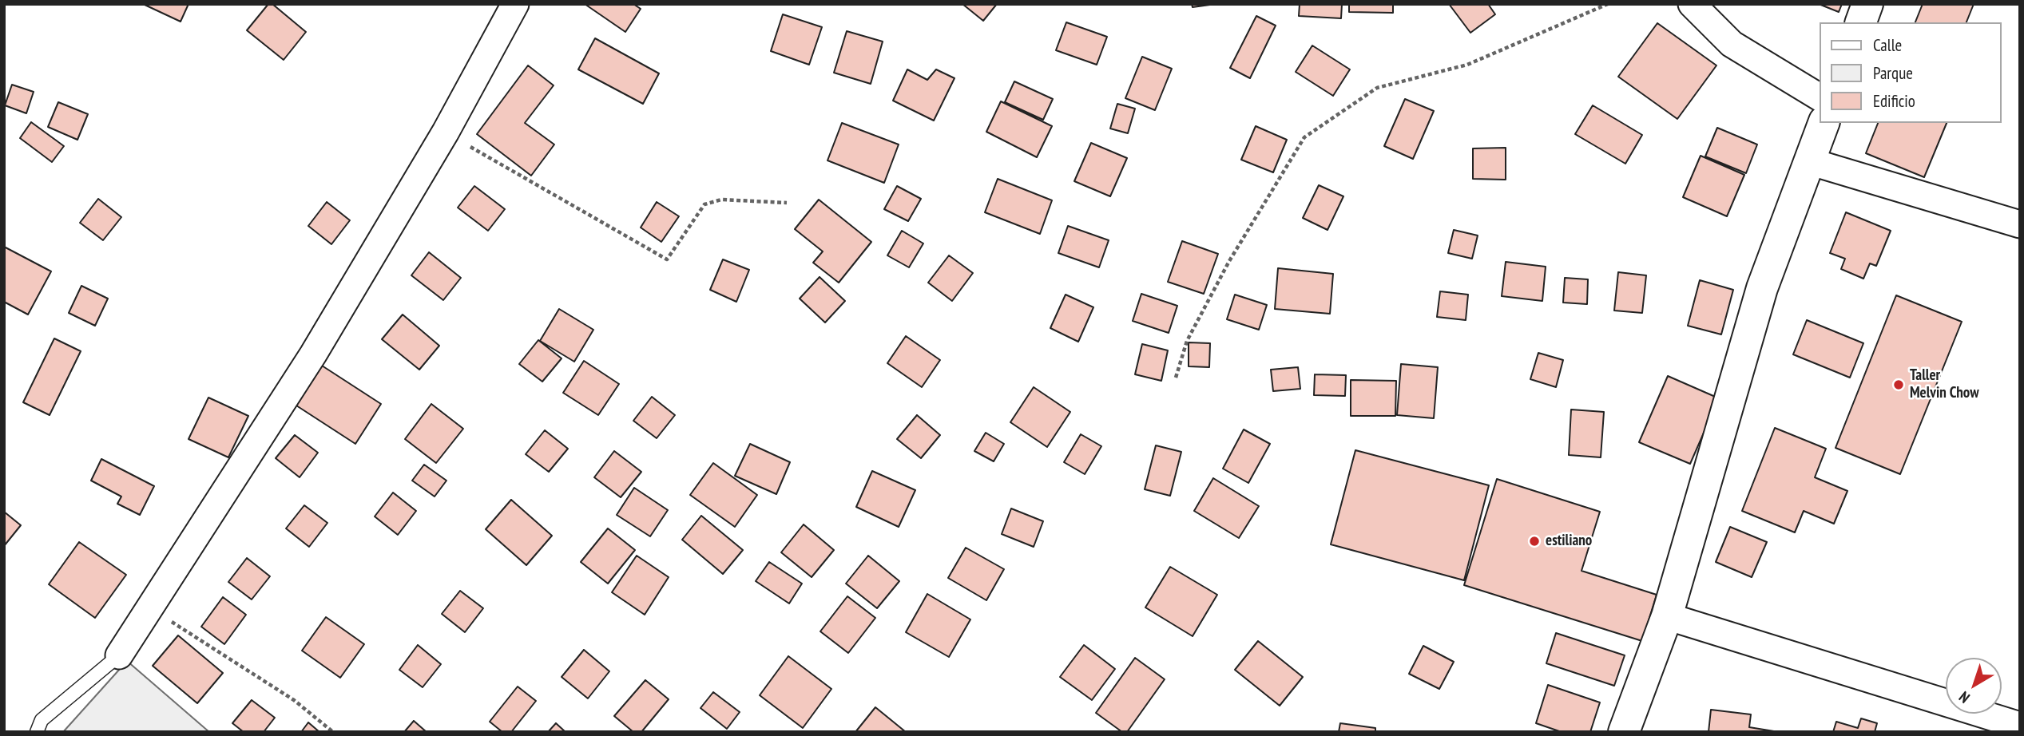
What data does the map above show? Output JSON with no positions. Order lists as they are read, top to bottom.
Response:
{
  "places": ["Taller Melvin Chow", "estiliano"],
  "legend": ["Calle", "Parque", "Edificio"],
  "north": "bottom left"
}
